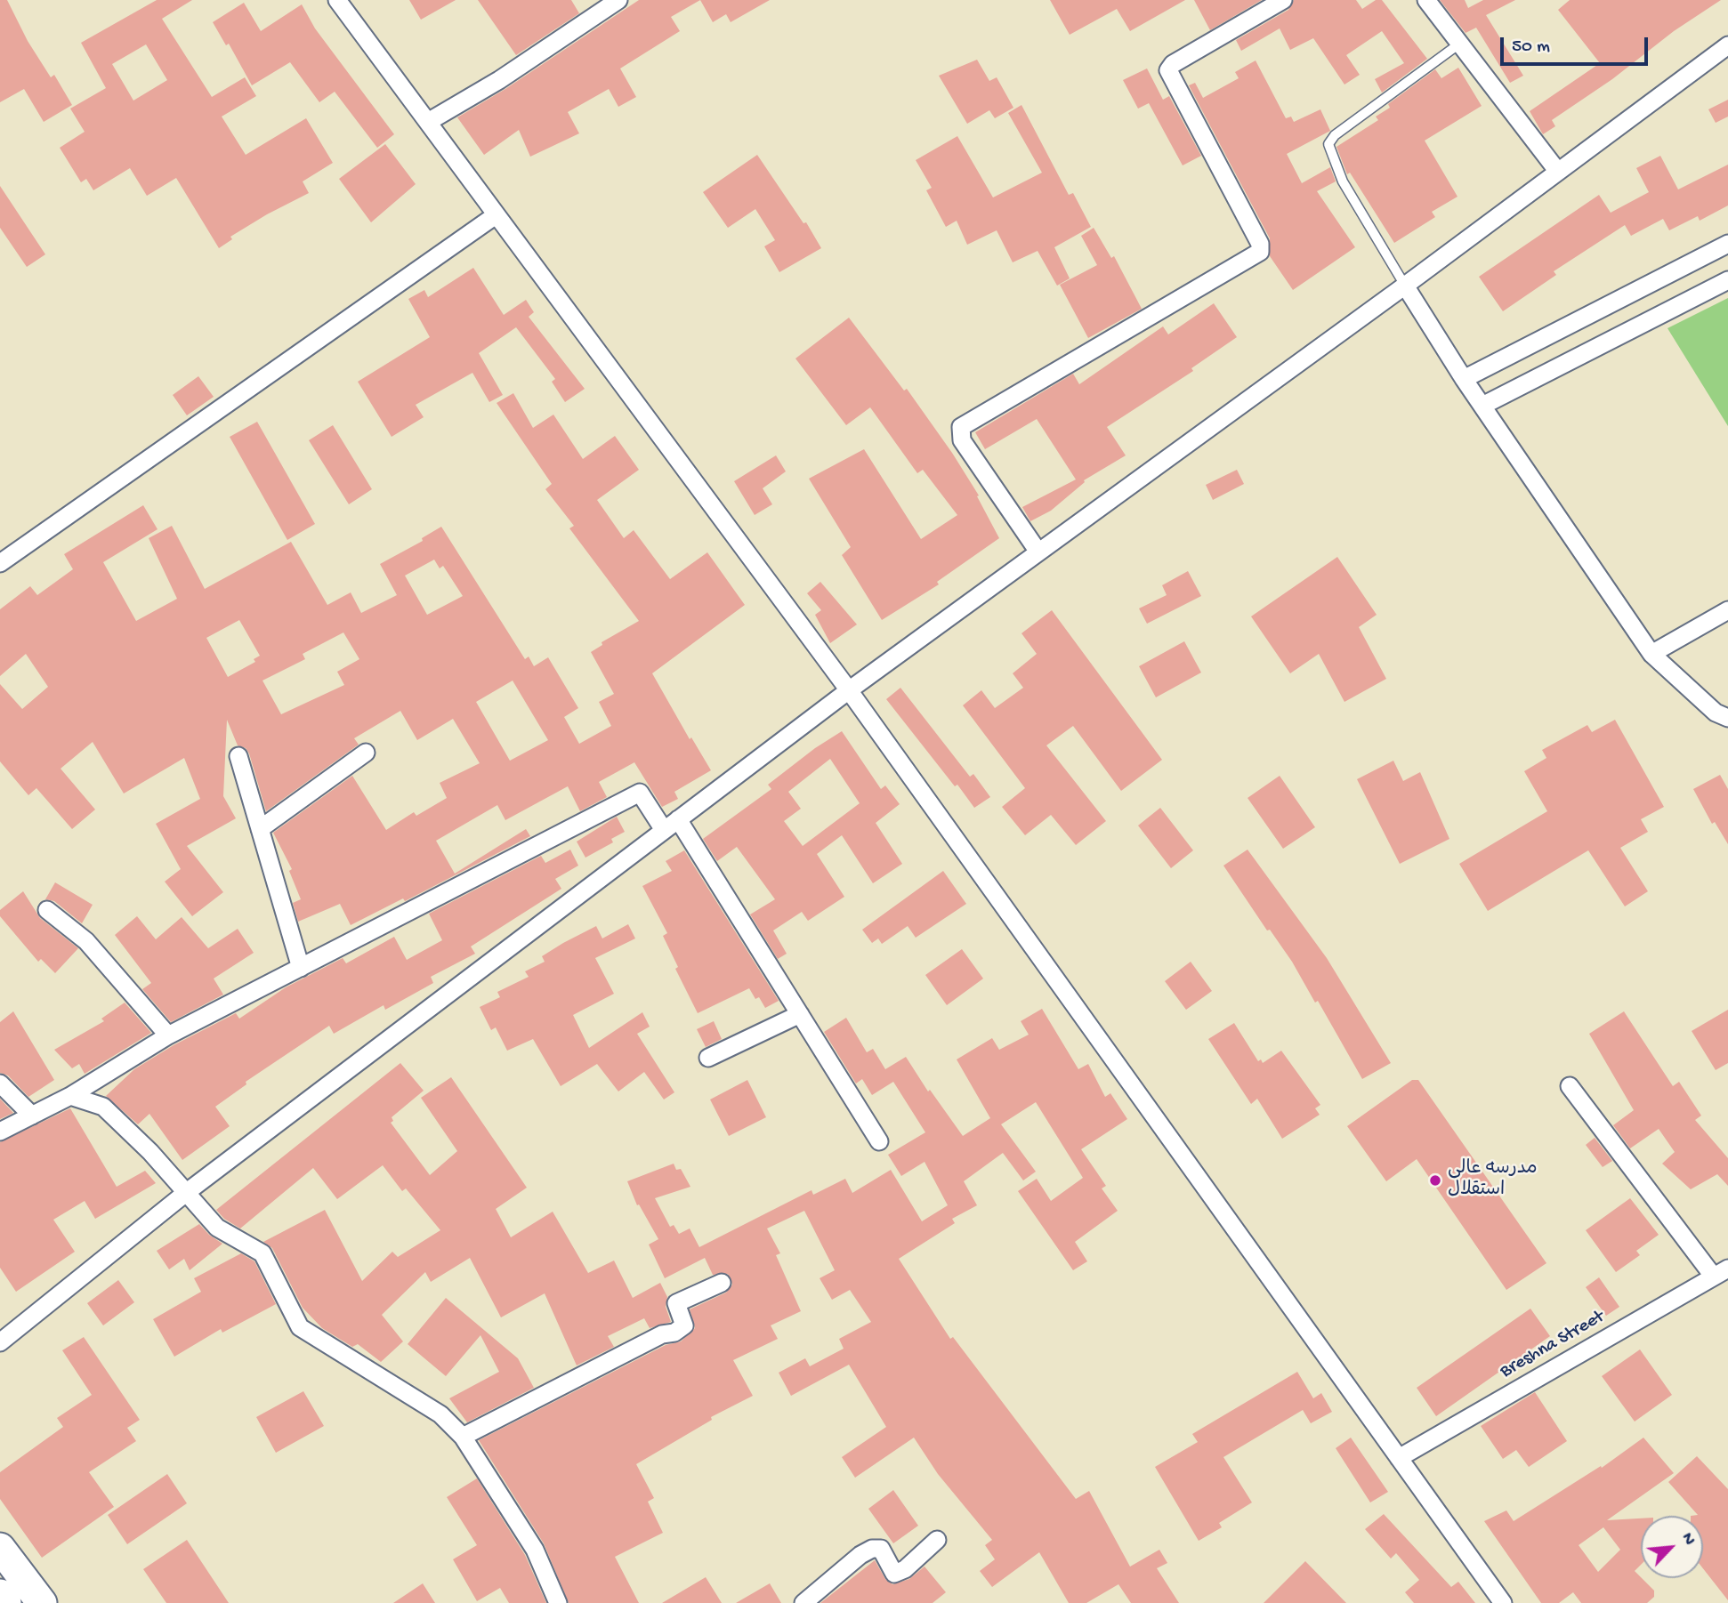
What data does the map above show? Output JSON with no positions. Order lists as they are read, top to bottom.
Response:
{
  "streets": {
    "street": ["Breshna Street"]
  },
  "places": ["مدرسه عالی استقلال"],
  "scale_bar": "50 m",
  "north": "top right"
}
